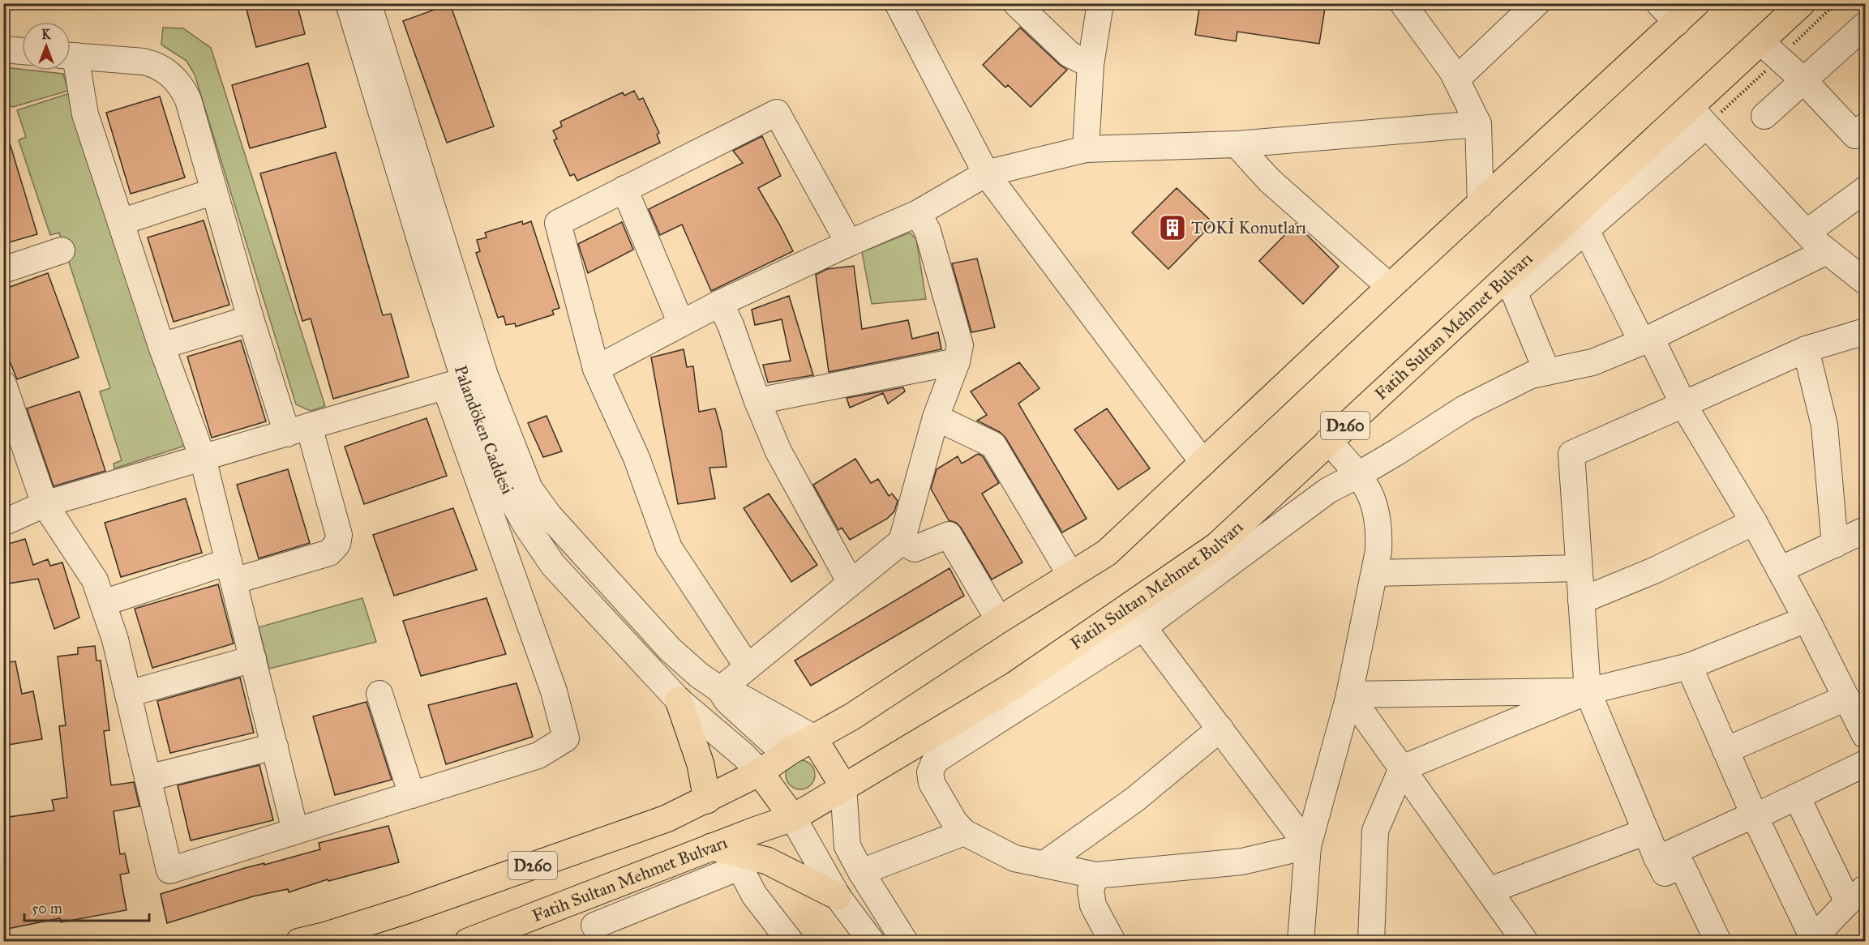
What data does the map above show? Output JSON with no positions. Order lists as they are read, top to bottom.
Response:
{
  "streets": {
    "highway": ["Fatih Sultan Mehmet Bulvarı", "D260"],
    "street": ["Palandöken Caddesi"]
  },
  "crossings": [
    ["Fatih Sultan Mehmet Bulvarı", "D260"],
    ["D260", "Palandöken Caddesi"]
  ],
  "places": {
    "building": ["TOKİ Konutları"]
  },
  "scale_bar": "50 m",
  "north": "top"
}
